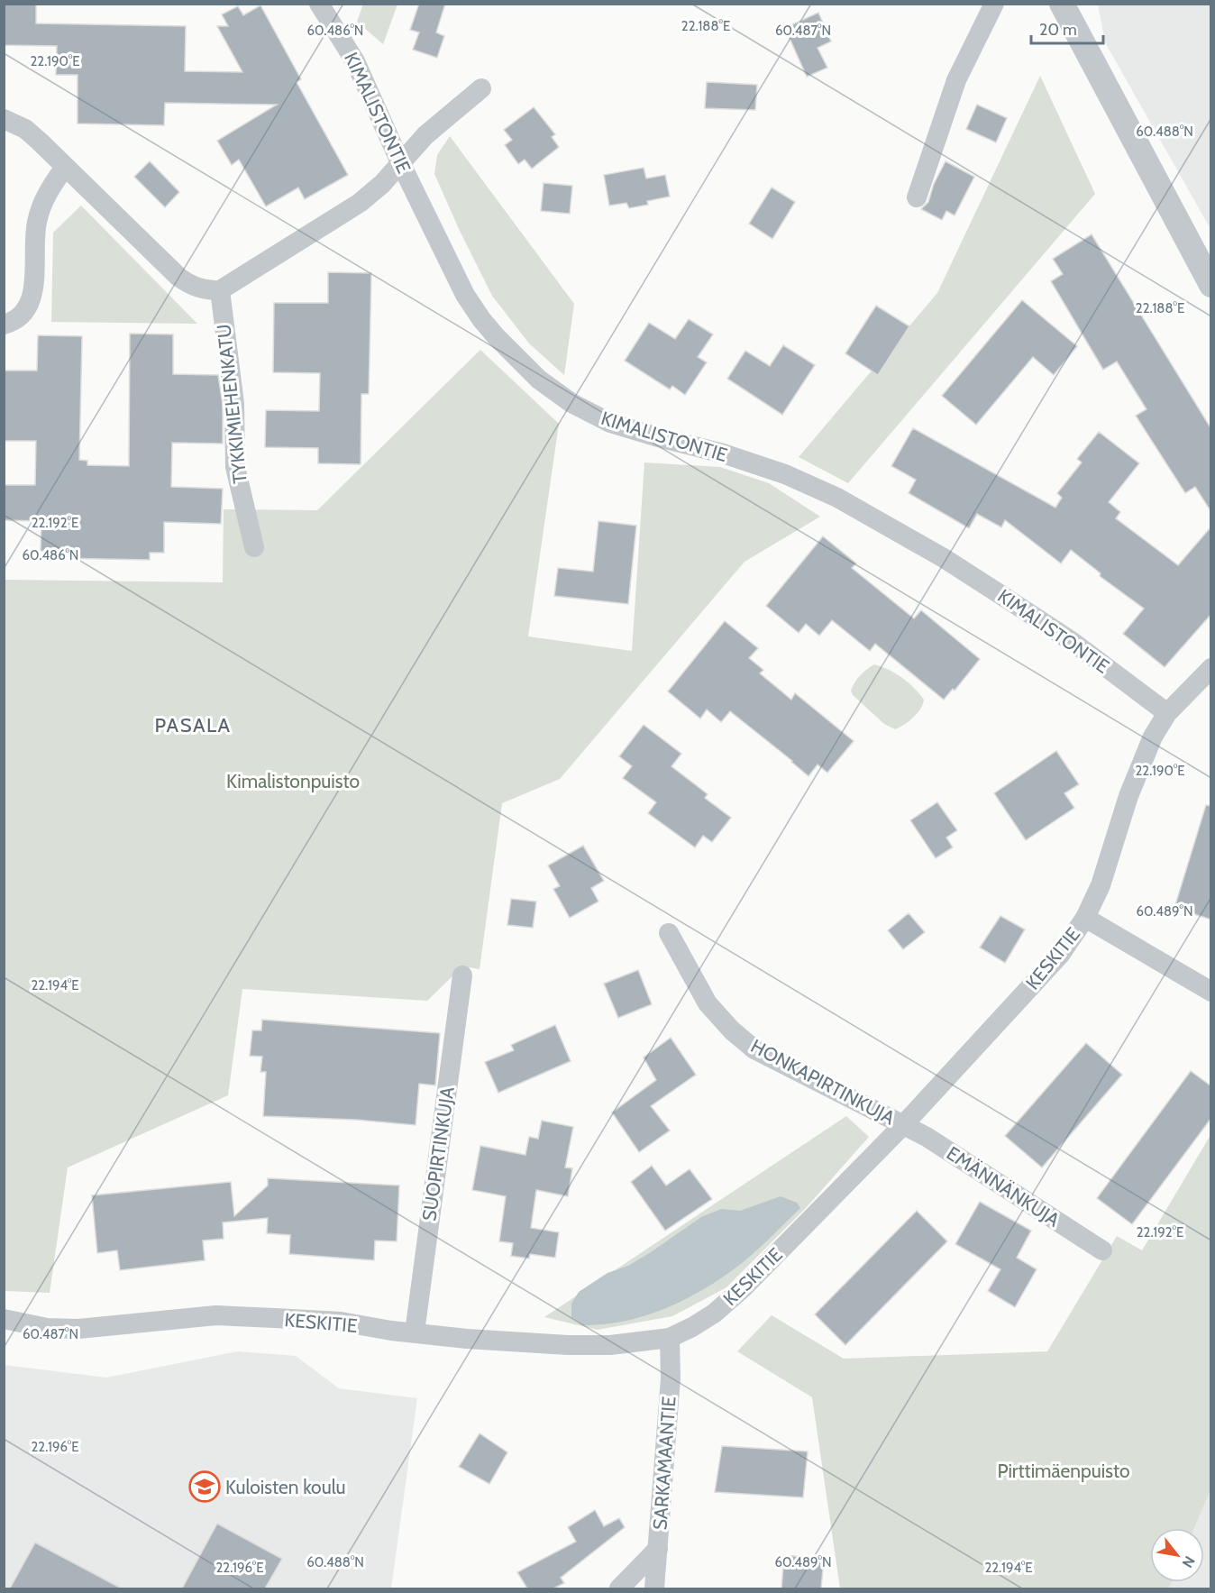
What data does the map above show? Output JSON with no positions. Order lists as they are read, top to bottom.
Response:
{
  "streets": {
    "street": [
      "KIMALISTONTIE",
      "TYKKIMIEHENKATU",
      "KESKITIE",
      "HONKAPIRTINKUJA",
      "SUOPIRTINKUJA",
      "EMÄNNÄNKUJA",
      "SARKAMAANTIE"
    ]
  },
  "crossings": [
    ["KIMALISTONTIE", "KESKITIE"],
    ["KESKITIE", "HONKAPIRTINKUJA"],
    ["KESKITIE", "SUOPIRTINKUJA"],
    ["KESKITIE", "EMÄNNÄNKUJA"],
    ["KESKITIE", "SARKAMAANTIE"],
    ["HONKAPIRTINKUJA", "EMÄNNÄNKUJA"]
  ],
  "districts": ["PASALA"],
  "parks": ["Kimalistonpuisto", "Pirttimäenpuisto"],
  "places": {
    "school or university": ["Kuloisten koulu"]
  },
  "scale_bar": "20 m",
  "north": "bottom right",
  "coordinates": [
    "22.188°E",
    "60.486°N",
    "60.487°N",
    "22.190°E",
    "60.488°N",
    "22.192°E",
    "60.489°N",
    "22.194°E",
    "22.196°E"
  ]
}
